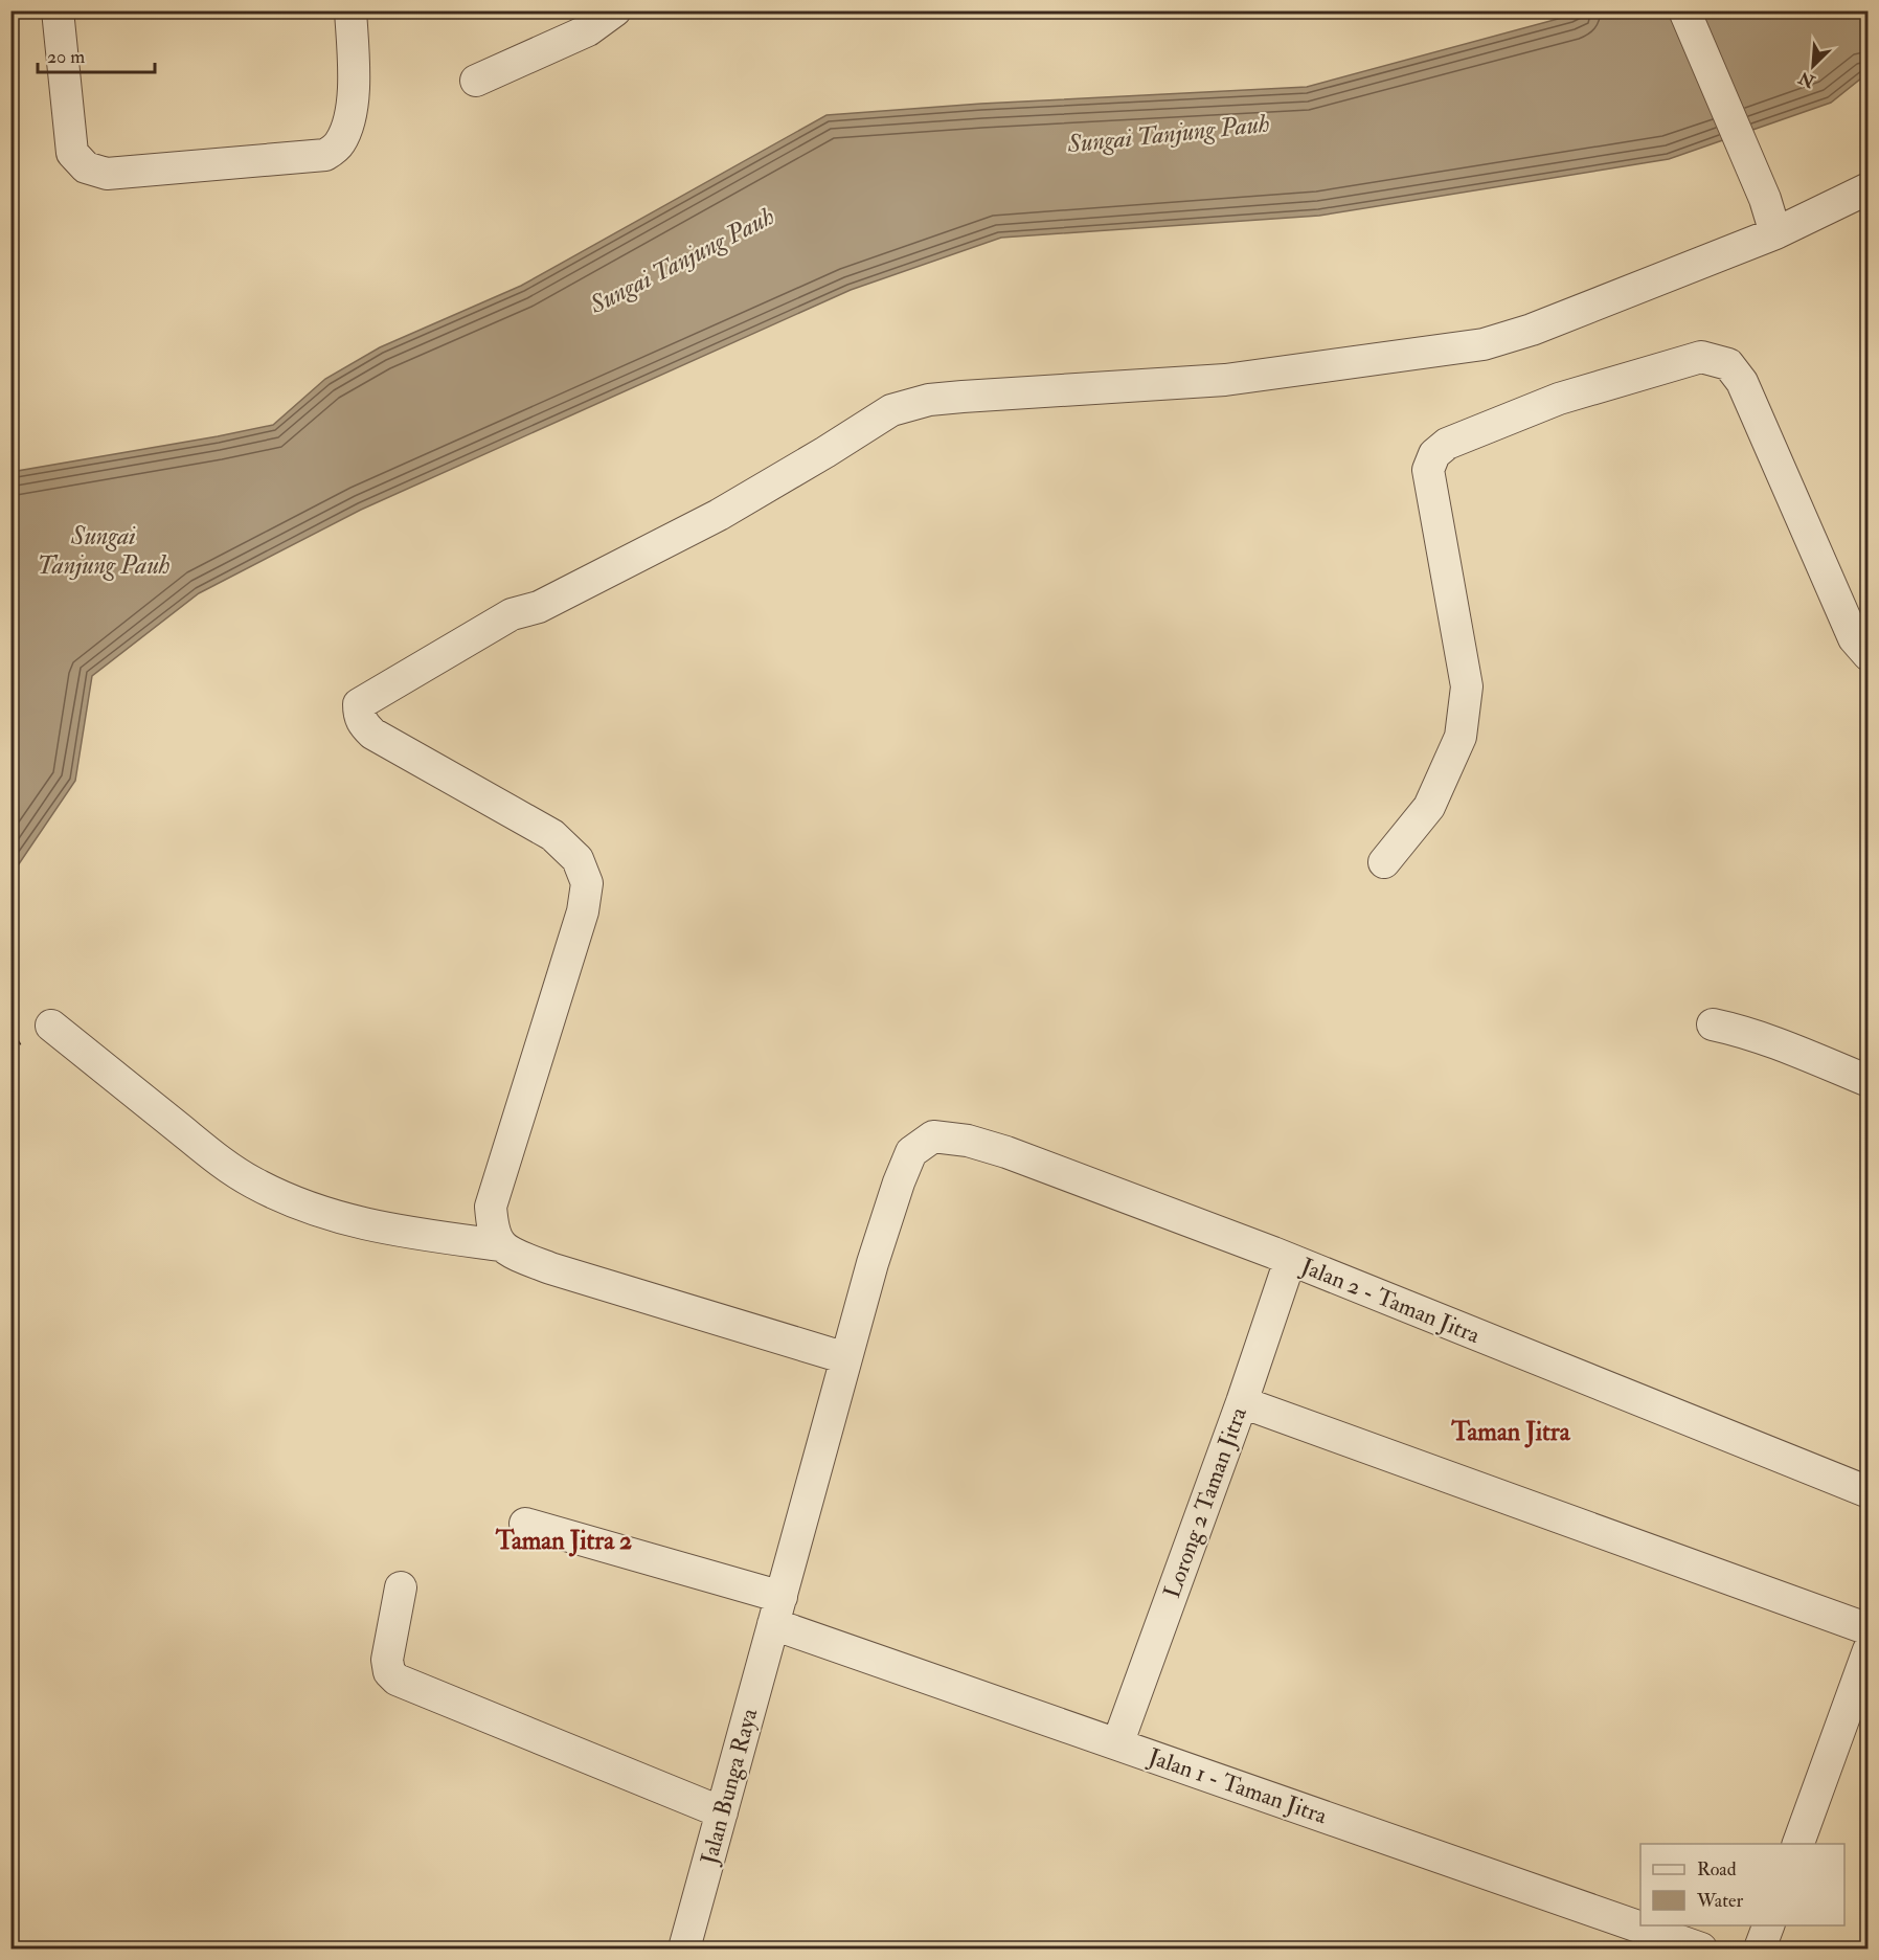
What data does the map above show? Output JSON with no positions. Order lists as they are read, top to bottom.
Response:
{
  "streets": {
    "street": [
      "Jalan 2 - Taman Jitra",
      "Lorong 2 Taman Jitra",
      "Jalan Bunga Raya",
      "Jalan 1 - Taman Jitra"
    ]
  },
  "crossings": [
    ["Jalan 2 - Taman Jitra", "Lorong 2 Taman Jitra"],
    ["Jalan 2 - Taman Jitra", "Jalan Bunga Raya"],
    ["Lorong 2 Taman Jitra", "Jalan 1 - Taman Jitra"],
    ["Jalan Bunga Raya", "Jalan 1 - Taman Jitra"]
  ],
  "districts": ["Taman Jitra", "Taman Jitra 2"],
  "water": ["Sungai Tanjung Pauh"],
  "legend": ["Road", "Water"],
  "scale_bar": "20 m",
  "north": "bottom left"
}
